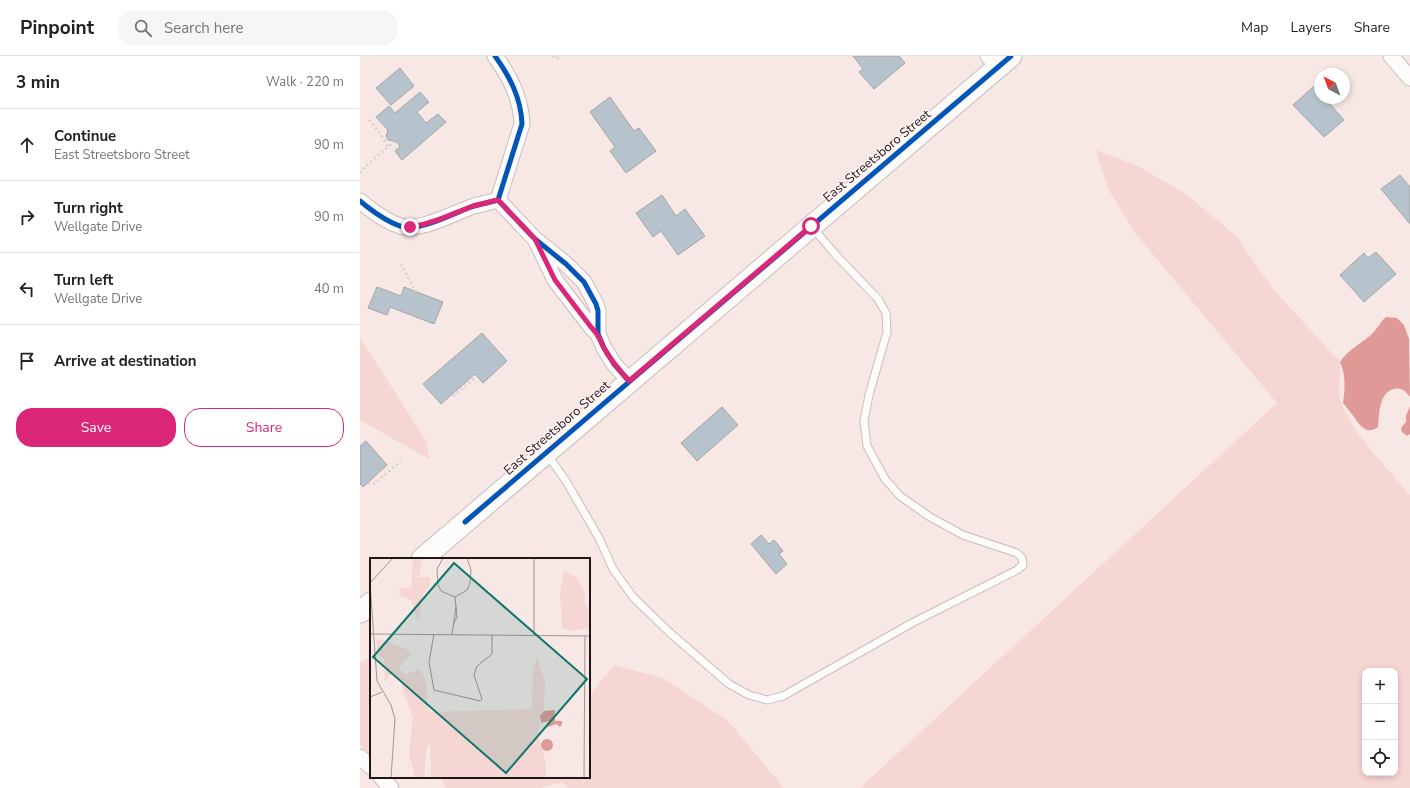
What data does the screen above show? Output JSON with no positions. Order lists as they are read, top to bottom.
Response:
{
  "streets": {
    "main road": ["East Streetsboro Street"]
  },
  "north": "top left",
  "page": {
    "header": "Pinpoint",
    "search": "Search here",
    "nav": ["Map", "Layers", "Share"],
    "heading": ["3 min", "Walk · 220 m"],
    "list": [
      ["Continue", "East Streetsboro Street", "90 m"],
      ["Turn right", "Wellgate Drive", "90 m"],
      ["Turn left", "Wellgate Drive", "40 m"],
      "Arrive at destination"
    ],
    "buttons": ["Save", "Share"],
    "map_buttons": ["+", "−"]
  }
}
